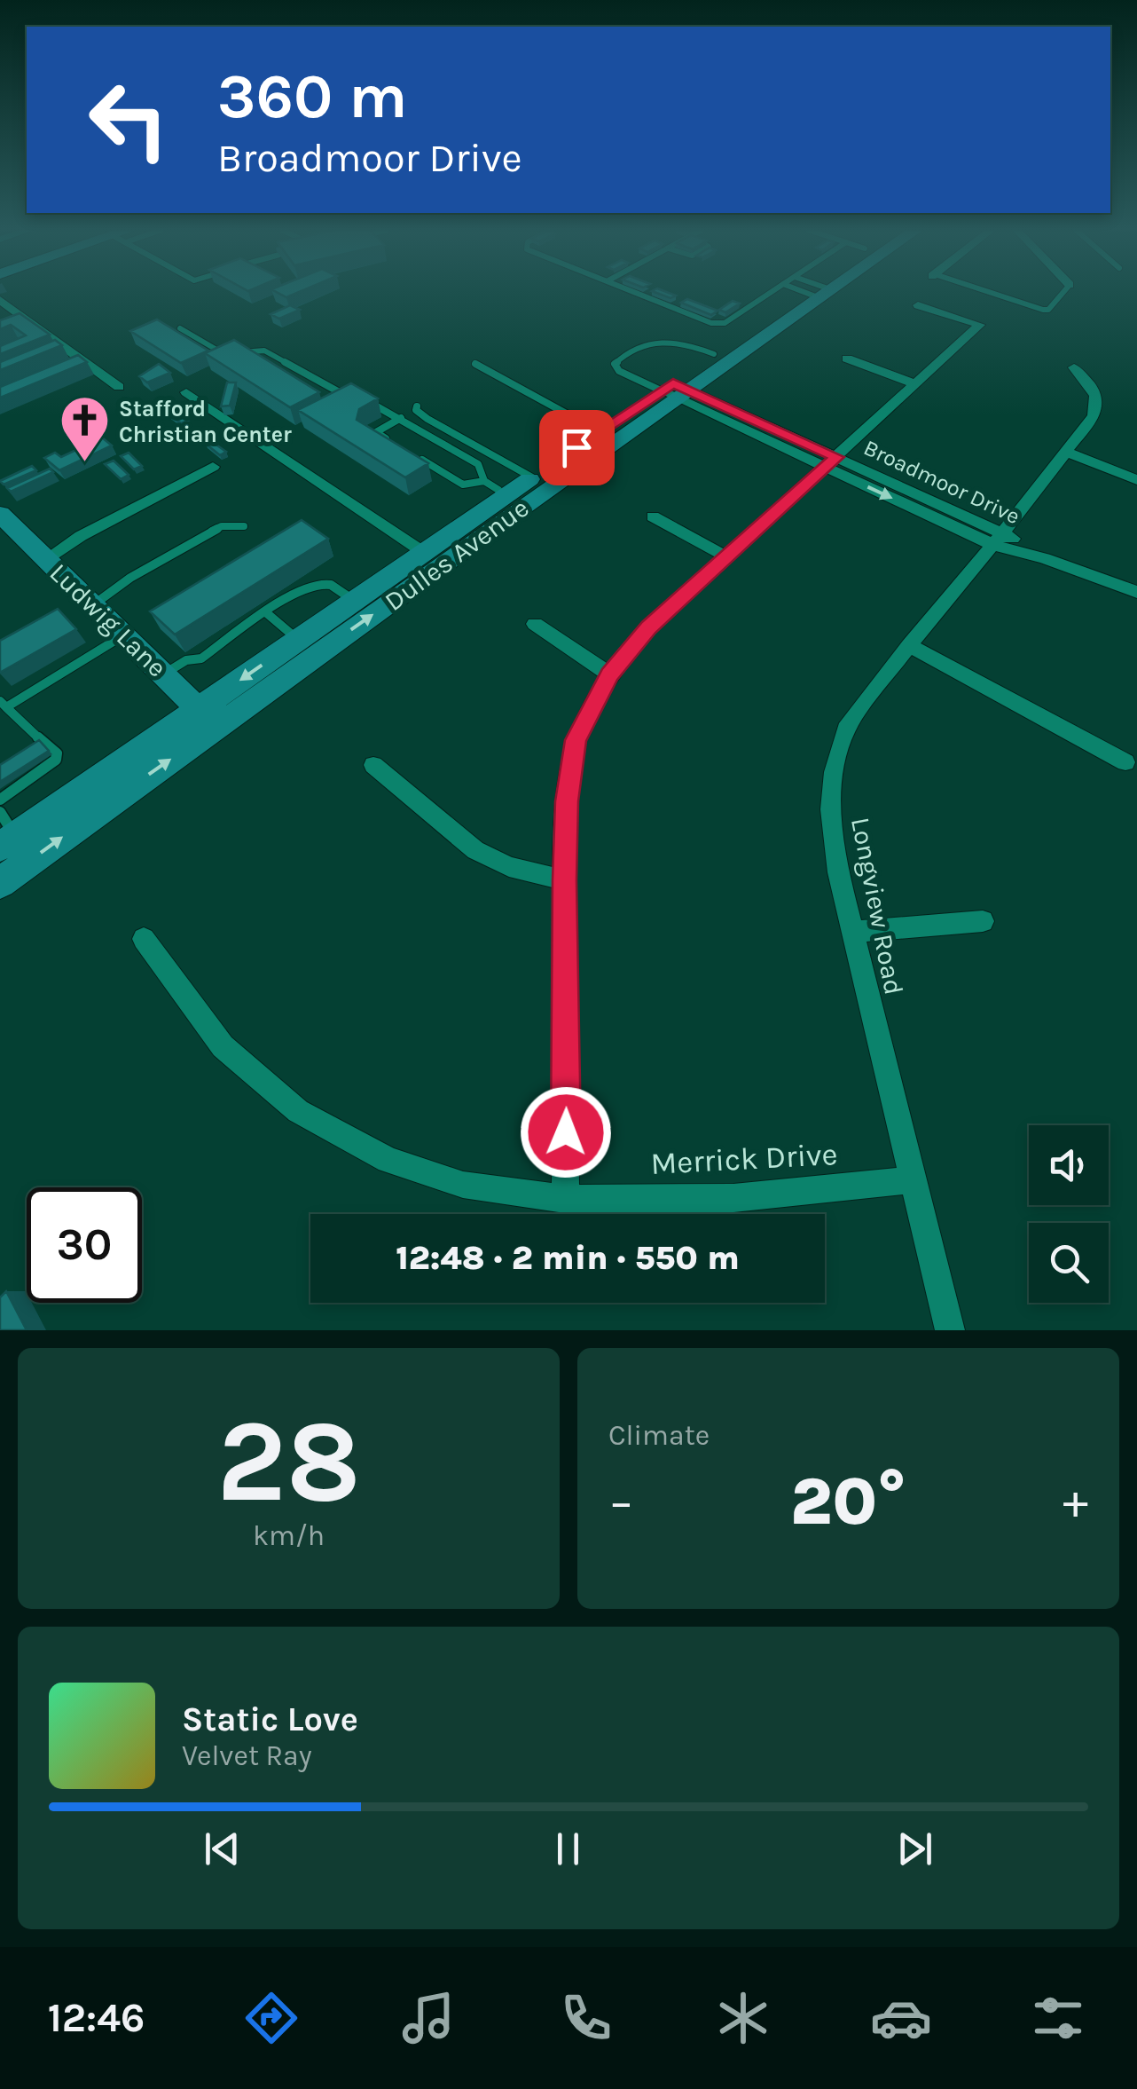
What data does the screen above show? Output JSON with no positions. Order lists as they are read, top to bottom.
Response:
{
  "streets": {
    "main road": ["Dulles Avenue", "Ludwig Lane"],
    "street": ["Broadmoor Drive", "Longview Road", "Merrick Drive"]
  },
  "crossings": [
    ["Broadmoor Drive", "Dulles Avenue"],
    ["Broadmoor Drive", "Longview Road"],
    ["Dulles Avenue", "Ludwig Lane"],
    ["Longview Road", "Merrick Drive"]
  ],
  "places": {
    "church": ["Stafford Christian Center"]
  },
  "page": {
    "turn": ["360 m", "Broadmoor Drive"],
    "limit": "30",
    "trip": "12:48 · 2 min · 550 m",
    "tile": [
      ["28", "km/h"],
      "Climate"
    ],
    "heat": ["−", "20°", "+"],
    "song": ["Static Love", "Velvet Ray"],
    "tabs": "12:46"
  }
}
